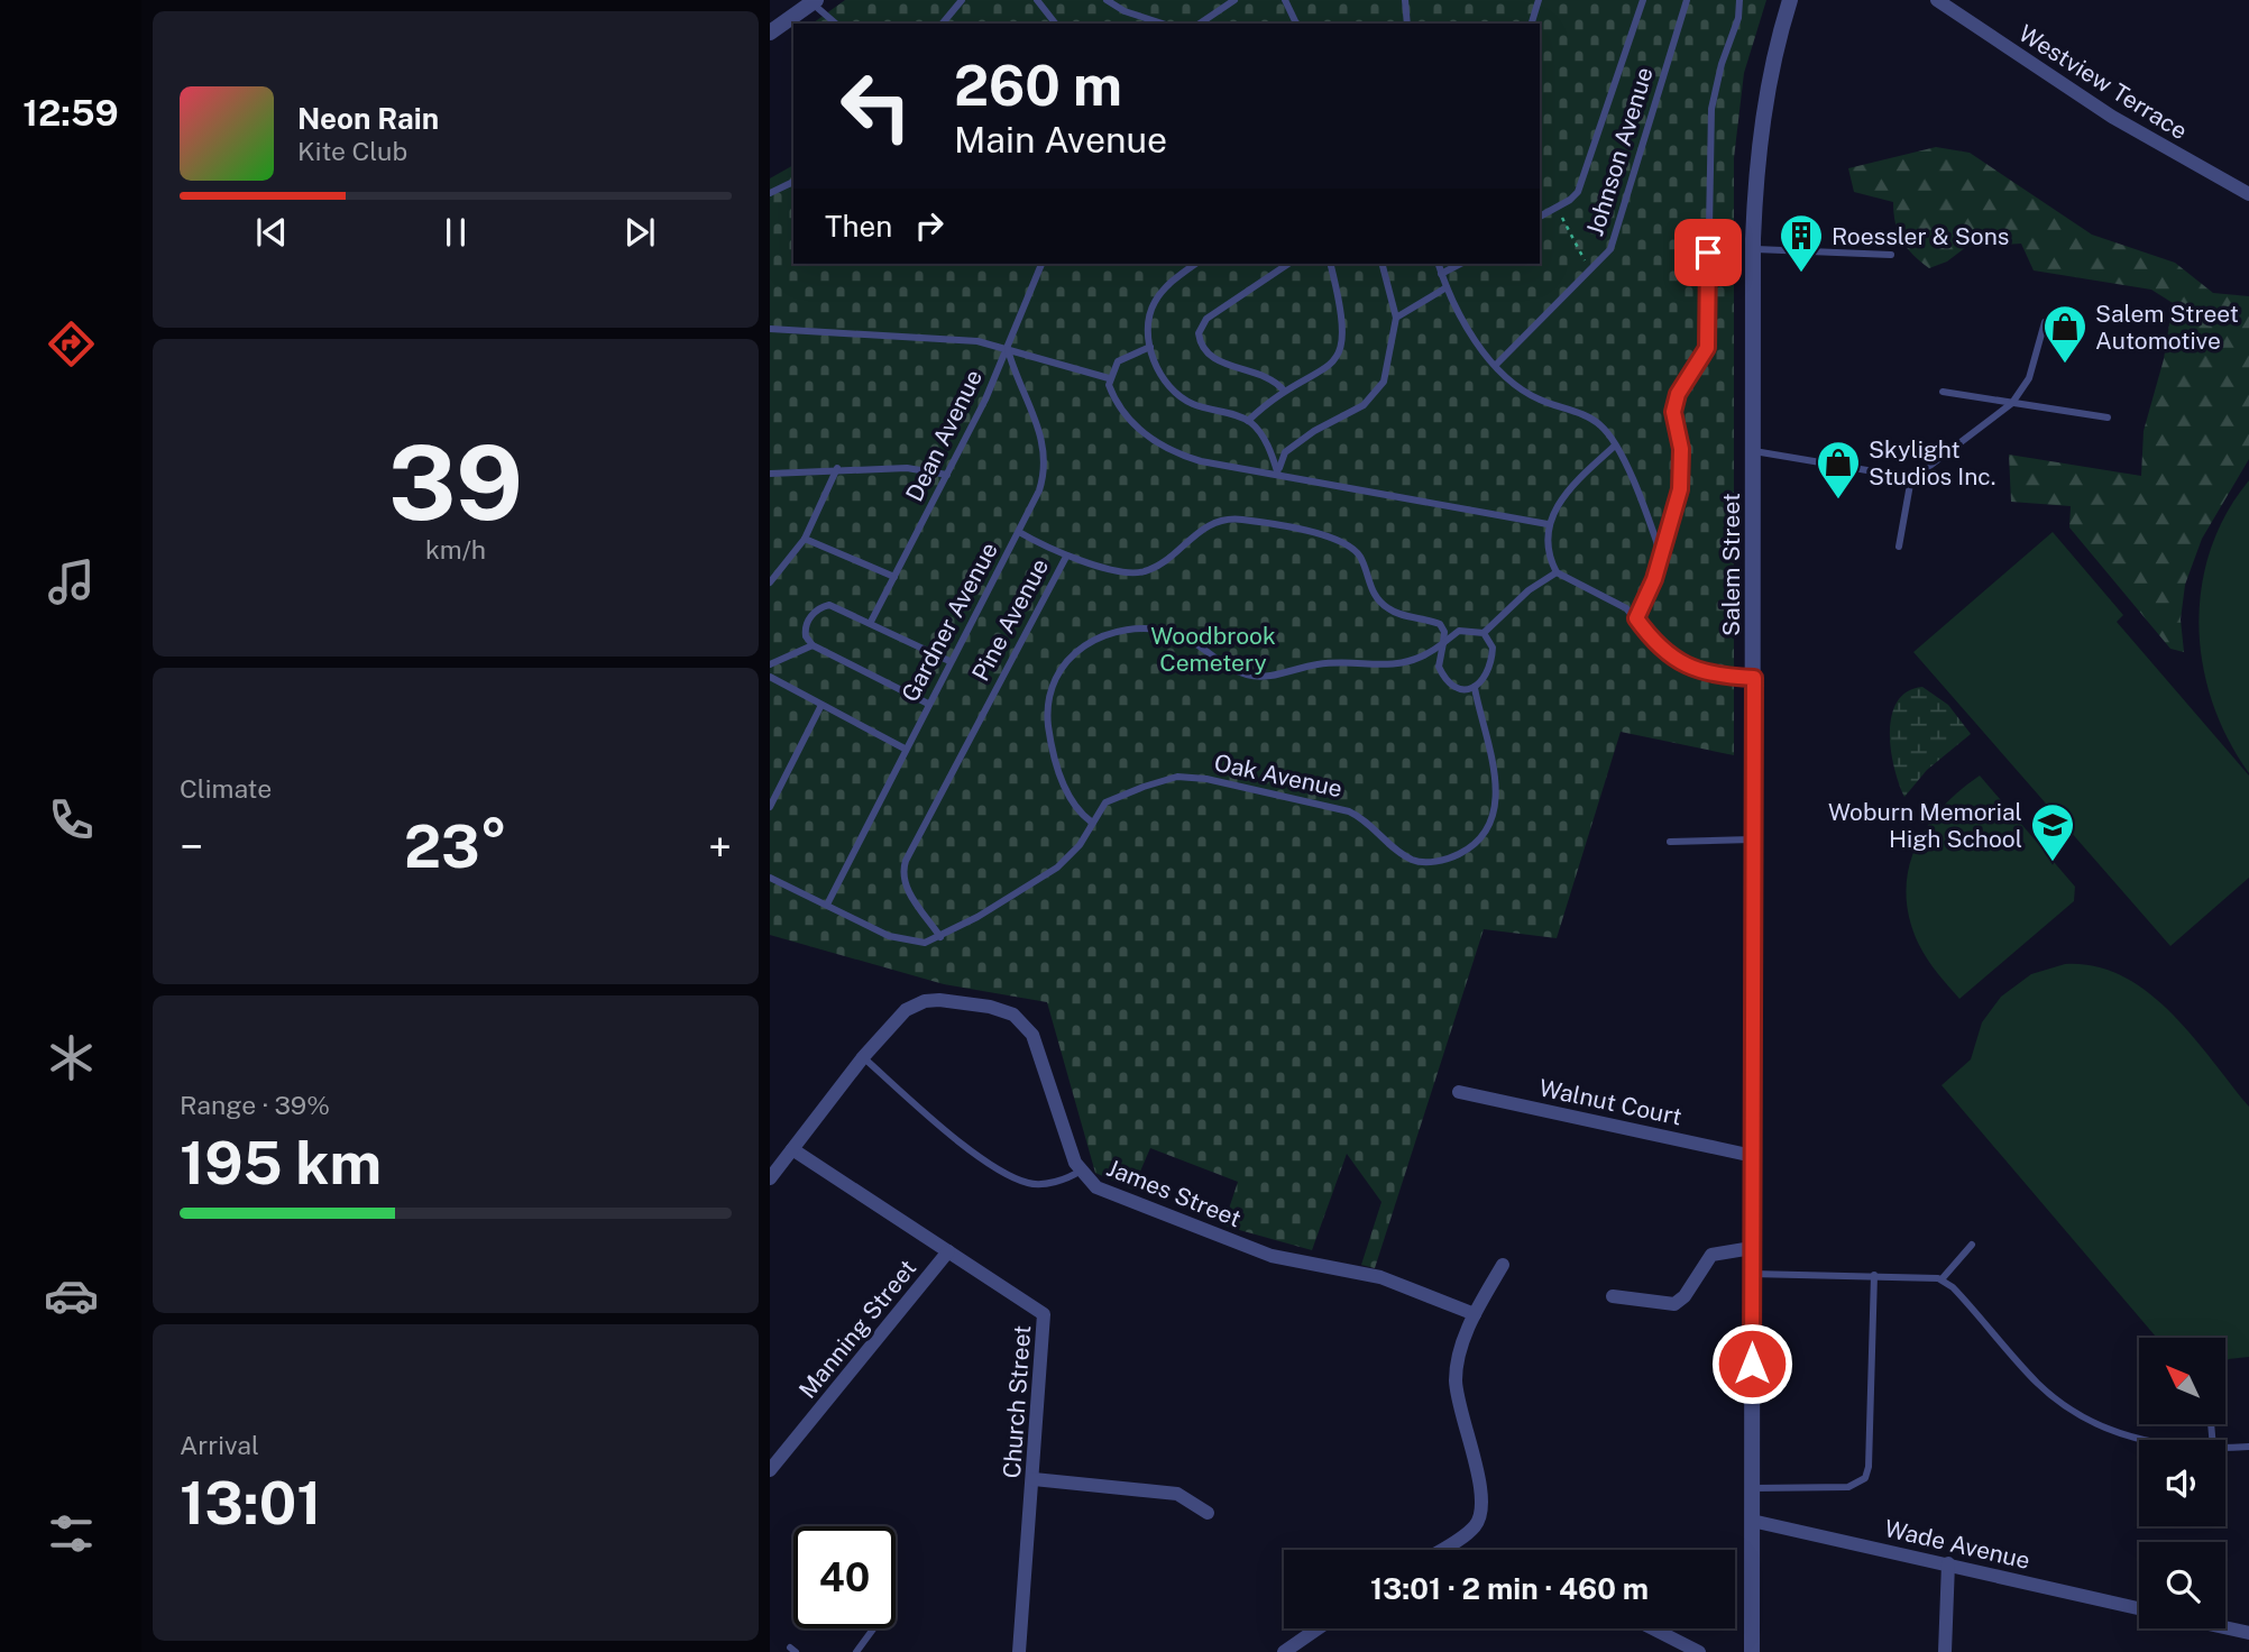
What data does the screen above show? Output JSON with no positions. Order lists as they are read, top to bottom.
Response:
{
  "streets": {
    "street": [
      "Westview Terrace",
      "Salem Street",
      "Walnut Court",
      "James Street",
      "Manning Street",
      "Church Street",
      "Wade Avenue"
    ],
    "lane": [
      "Johnson Avenue",
      "Dean Avenue",
      "Pine Avenue",
      "Gardner Avenue",
      "Oak Avenue"
    ]
  },
  "crossings": [
    ["Dean Avenue", "Gardner Avenue"],
    ["Salem Street", "Walnut Court"],
    ["Salem Street", "Wade Avenue"],
    ["Pine Avenue", "Oak Avenue"],
    ["Manning Street", "Church Street"]
  ],
  "parks": ["Woodbrook Cemetery"],
  "places": {
    "building": ["Roessler & Sons"],
    "shop": ["Salem Street Automotive", "Skylight Studios Inc."],
    "school or university": ["Woburn Memorial High School"]
  },
  "north": "top left",
  "page": {
    "tabs": "12:59",
    "turn": ["260 m", "Main Avenue"],
    "song": ["Neon Rain", "Kite Club"],
    "then": "Then",
    "tile": [
      ["39", "km/h"],
      "Climate",
      ["Range · 39%", "195 km"],
      ["Arrival", "13:01"]
    ],
    "heat": ["−", "23°", "+"],
    "limit": "40",
    "trip": "13:01 · 2 min · 460 m"
  }
}
